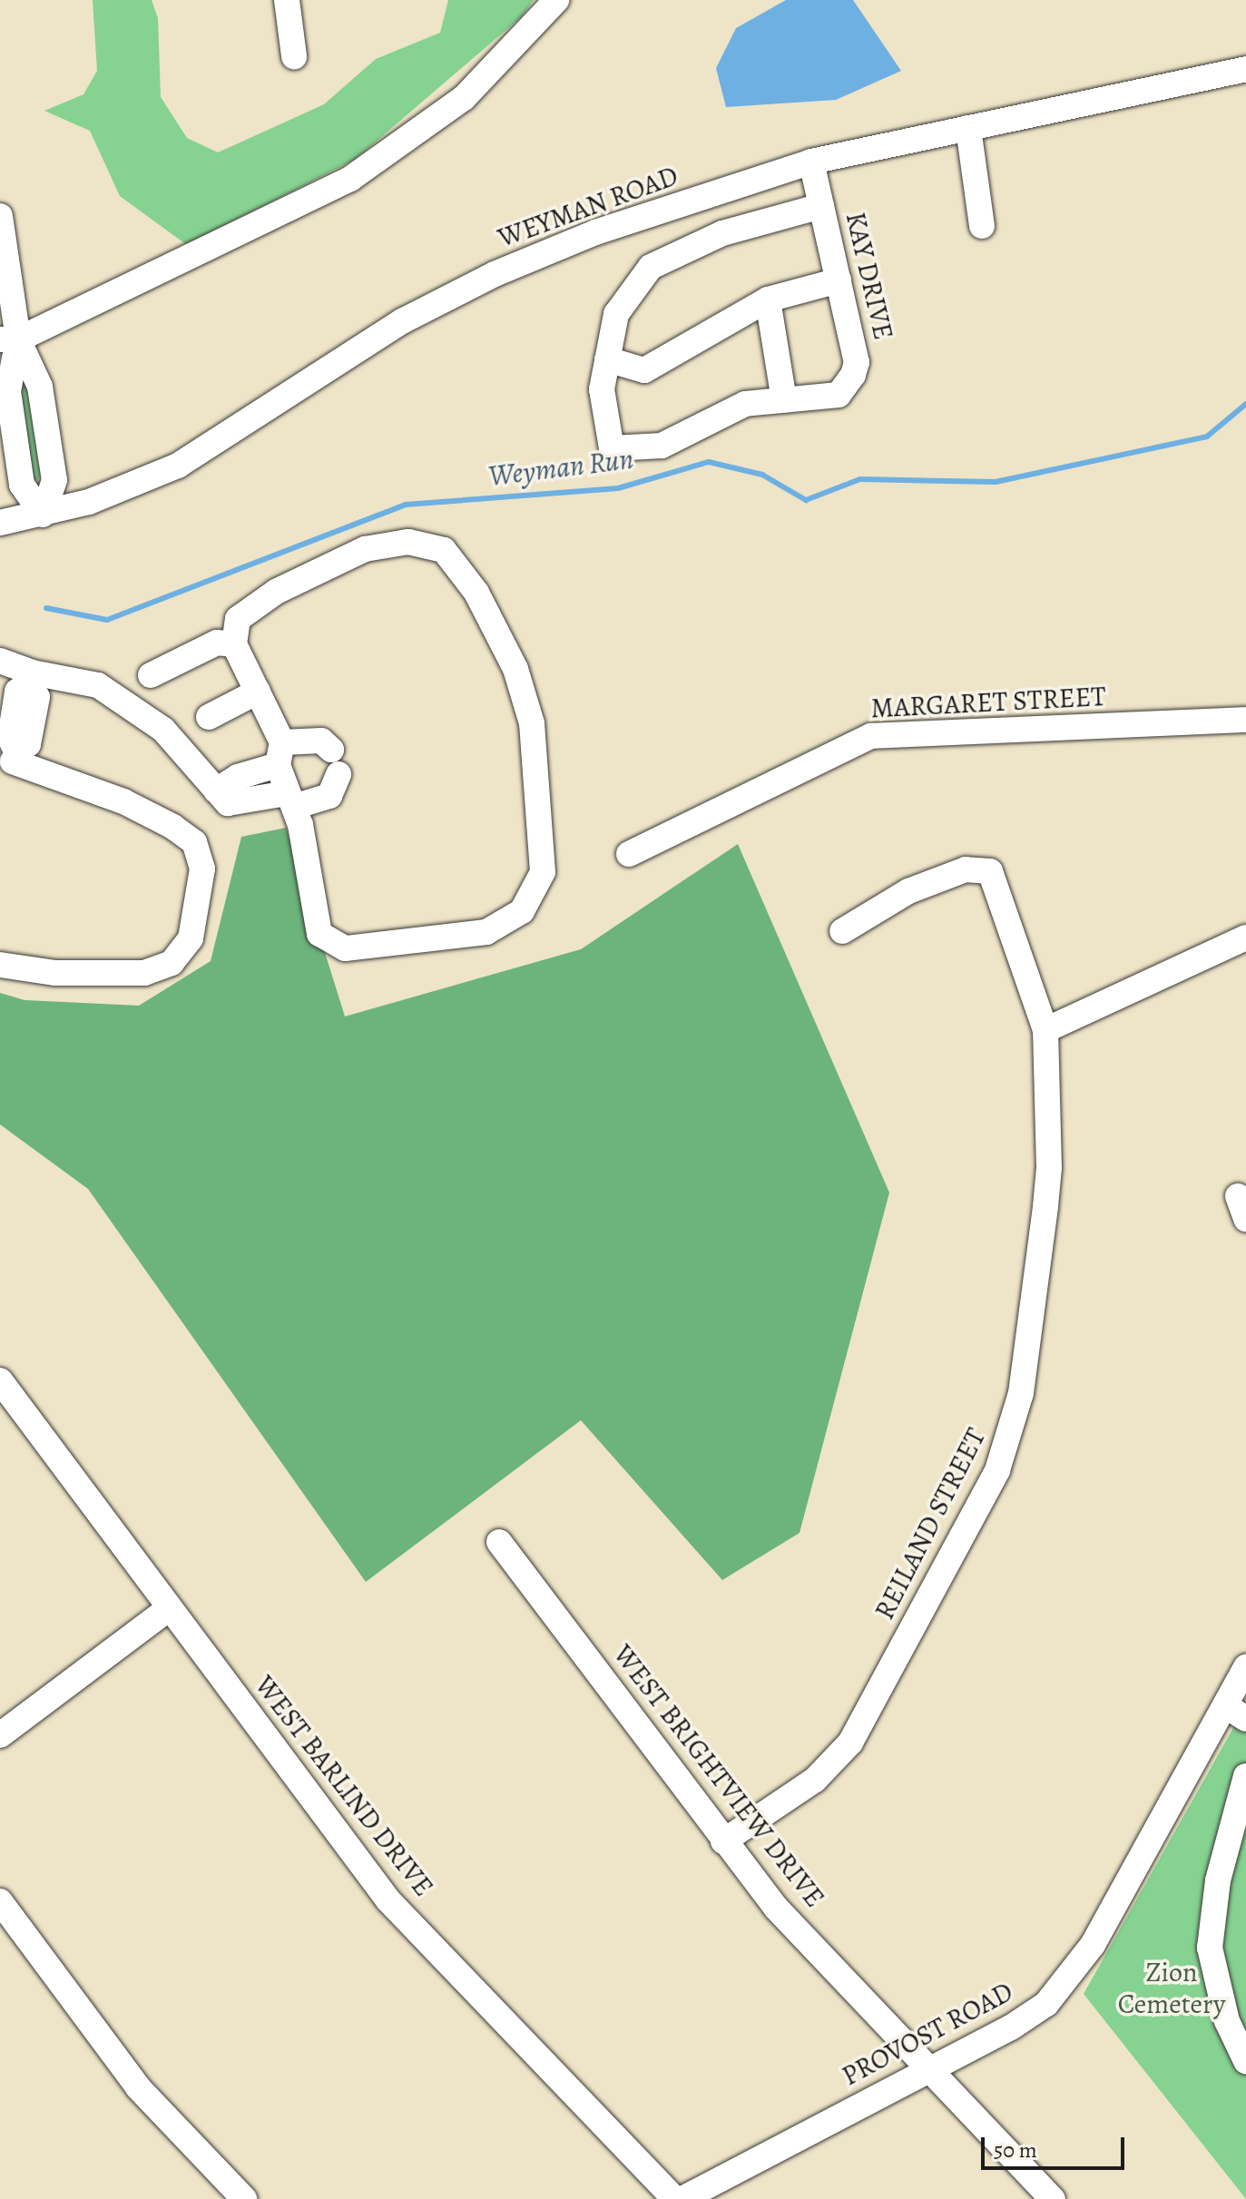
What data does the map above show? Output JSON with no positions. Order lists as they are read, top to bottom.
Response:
{
  "streets": {
    "street": [
      "WEYMAN ROAD",
      "KAY DRIVE",
      "MARGARET STREET",
      "REILAND STREET",
      "WEST BRIGHTVIEW DRIVE",
      "WEST BARLIND DRIVE",
      "PROVOST ROAD"
    ]
  },
  "crossings": [
    ["WEYMAN ROAD", "KAY DRIVE"],
    ["REILAND STREET", "WEST BRIGHTVIEW DRIVE"],
    ["WEST BRIGHTVIEW DRIVE", "PROVOST ROAD"]
  ],
  "water": ["Weyman Run"],
  "parks": ["Zion Cemetery"],
  "scale_bar": "50 m"
}
